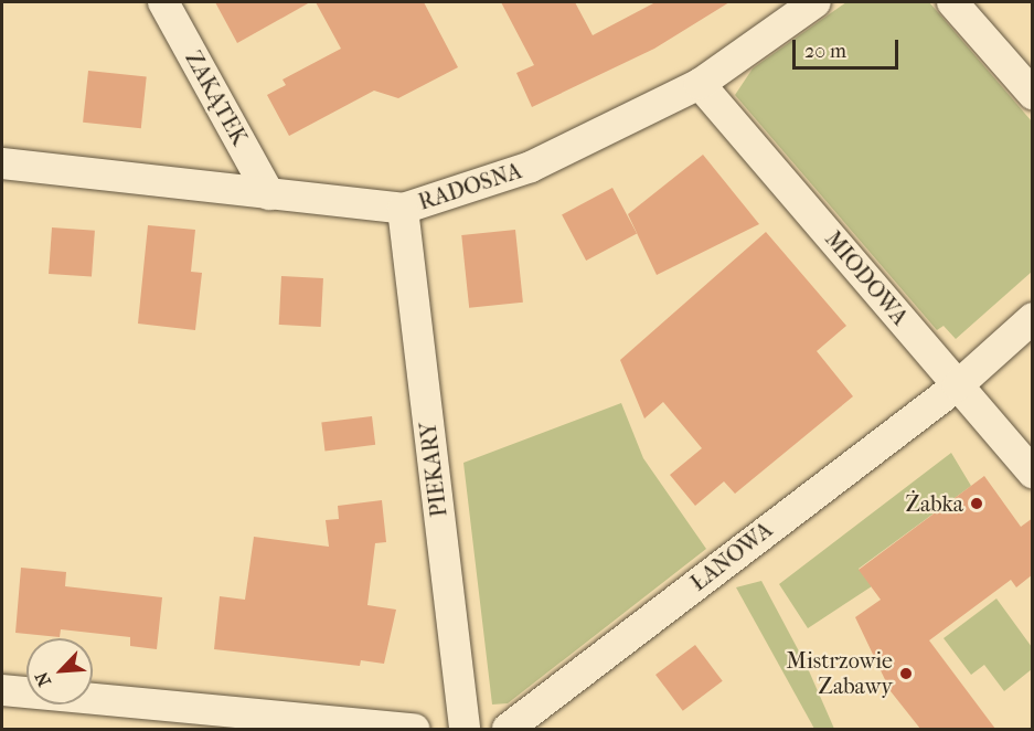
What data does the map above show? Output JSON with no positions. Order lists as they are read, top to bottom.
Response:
{
  "streets": {
    "street": [
      "ZAKĄTEK",
      "RADOSNA",
      "MIODOWA",
      "PIEKARY",
      "ŁANOWA"
    ]
  },
  "crossings": [
    ["ZAKĄTEK", "RADOSNA"],
    ["RADOSNA", "MIODOWA"],
    ["RADOSNA", "PIEKARY"],
    ["MIODOWA", "ŁANOWA"]
  ],
  "places": ["Żabka", "Mistrzowie Zabawy"],
  "scale_bar": "20 m",
  "north": "bottom left"
}
